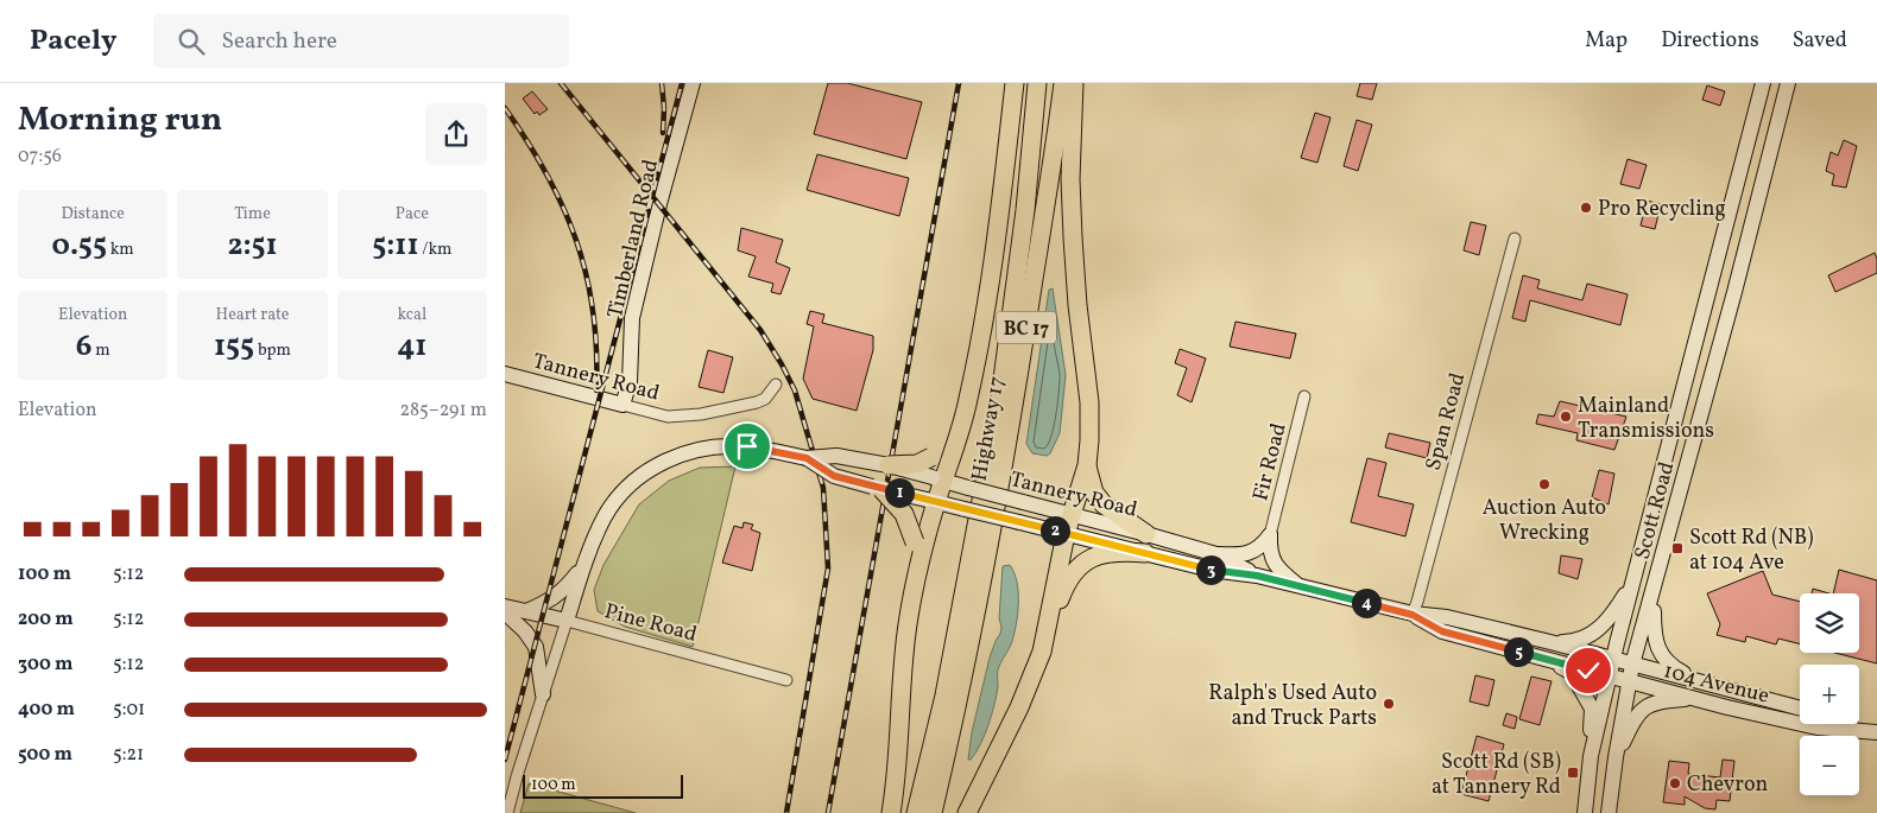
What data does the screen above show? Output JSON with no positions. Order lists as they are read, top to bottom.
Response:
{
  "streets": {
    "highway": ["BC 17", "Highway 17"],
    "main road": [
      "Timberland Road",
      "Tannery Road",
      "Scott Road",
      "Pine Road",
      "104 Avenue"
    ],
    "street": ["Span Road", "Fir Road"]
  },
  "crossings": [
    ["Timberland Road", "Tannery Road"],
    ["Tannery Road", "Span Road"],
    ["Tannery Road", "Scott Road"],
    ["Tannery Road", "Pine Road"],
    ["Tannery Road", "104 Avenue"],
    ["Scott Road", "104 Avenue"]
  ],
  "places": {
    "other": [
      "Pro Recycling",
      "Mainland Transmissions",
      "Auction Auto Wrecking",
      "Ralph's Used Auto and Truck Parts",
      "Chevron"
    ],
    "transit": ["Scott Rd (NB) at 104 Ave", "Scott Rd (SB) at Tannery Rd"]
  },
  "scale_bar": "100 m",
  "page": {
    "header": "Pacely",
    "search": "Search here",
    "nav": ["Map", "Directions", "Saved"],
    "heading": ["Morning run", "07:56"],
    "stats": [
      ["Distance", "0.55 km"],
      ["Time", "2:51"],
      ["Pace", "5:11 /km"],
      ["Elevation", "6 m"],
      ["Heart rate", "155 bpm"],
      ["kcal", "41"]
    ],
    "chart": ["Elevation", "285–291 m"],
    "pins": [
      "1",
      "2",
      "3",
      "4",
      "5"
    ],
    "list": [
      {
        "name": "100 m",
        "note": "5:12"
      },
      {
        "name": "200 m",
        "note": "5:12"
      },
      {
        "name": "300 m",
        "note": "5:12"
      },
      {
        "name": "400 m",
        "note": "5:01"
      },
      {
        "name": "500 m",
        "note": "5:21"
      }
    ],
    "map_buttons": ["+", "−"],
    "scale": "100 m"
  }
}
